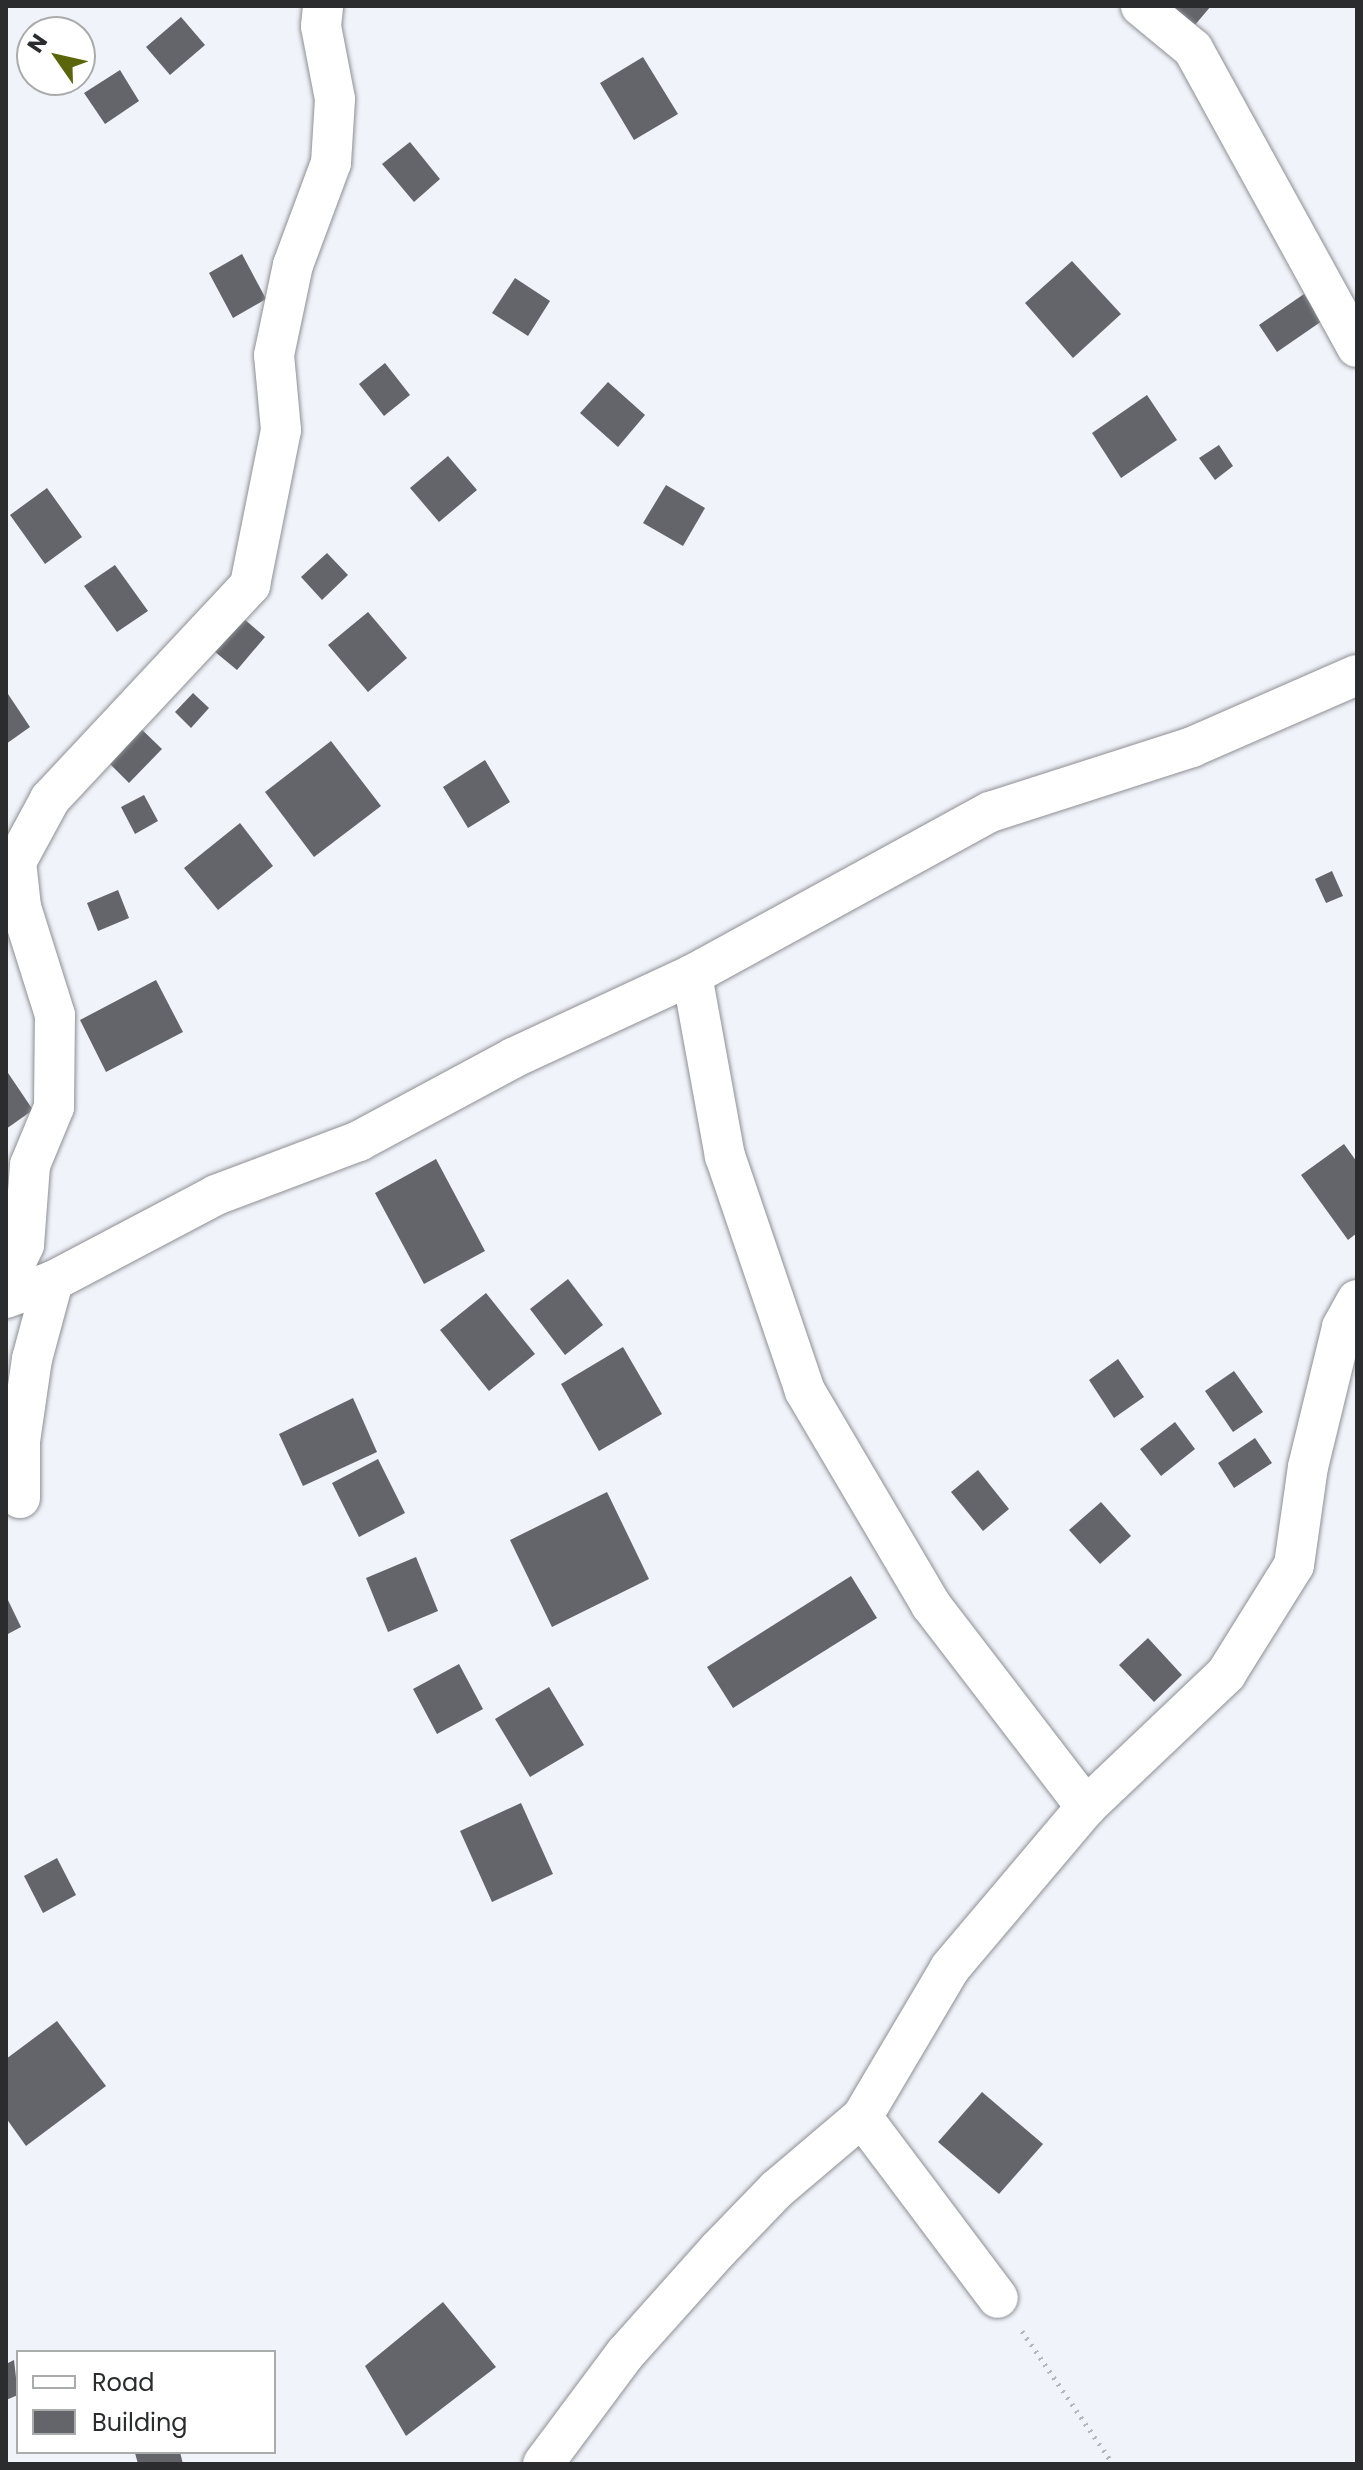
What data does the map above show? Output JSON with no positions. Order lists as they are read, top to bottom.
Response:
{
  "legend": ["Road", "Building"],
  "north": "top left"
}
